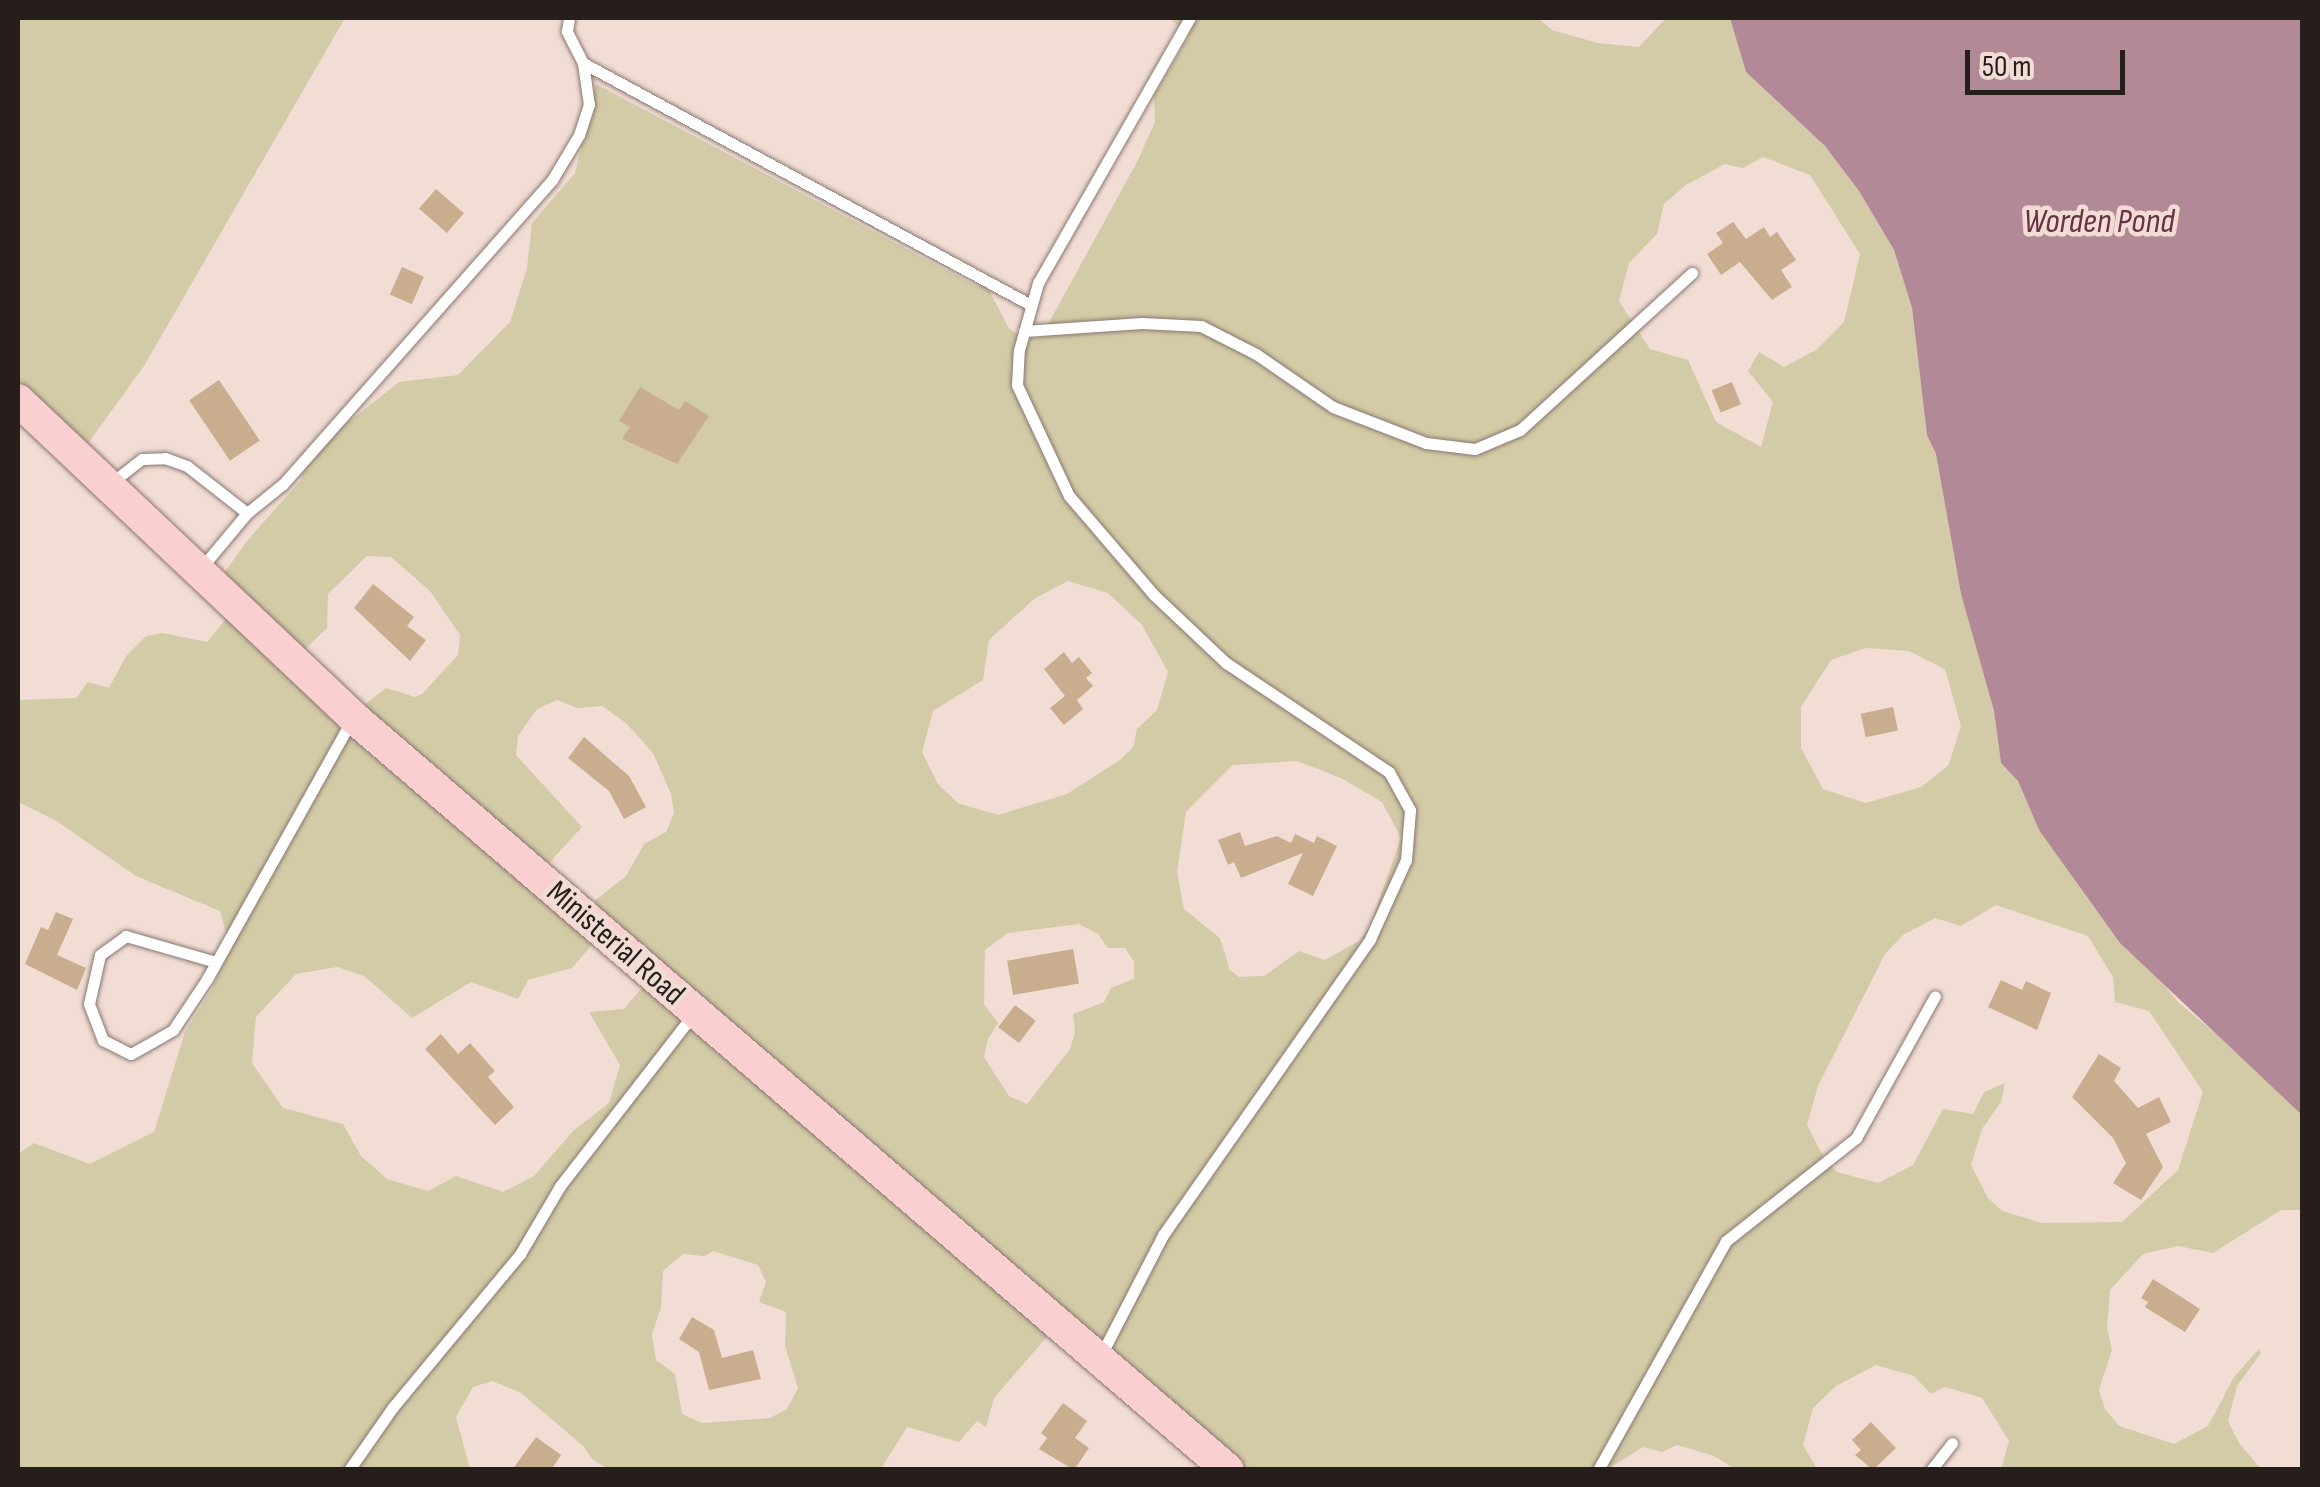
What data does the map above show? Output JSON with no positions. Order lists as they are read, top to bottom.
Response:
{
  "streets": {
    "main road": ["Ministerial Road"]
  },
  "water": ["Worden Pond"],
  "scale_bar": "50 m"
}
